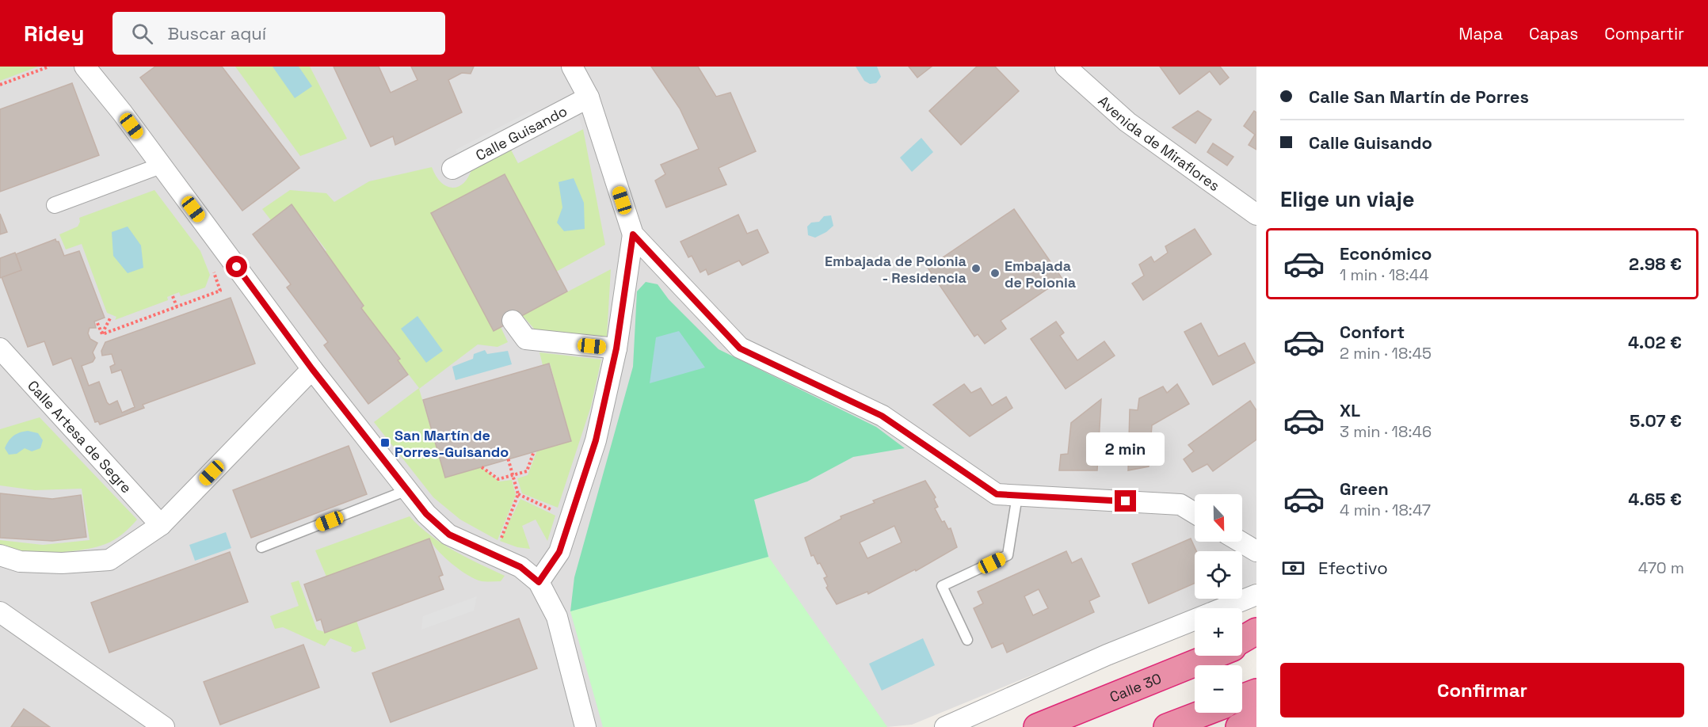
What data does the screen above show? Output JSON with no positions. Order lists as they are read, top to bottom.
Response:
{
  "streets": {
    "highway": ["Calle 30"],
    "street": ["Calle Guisando", "Avenida de Miraflores", "Calle Artesa de Segre"]
  },
  "places": {
    "other": ["Embajada de Polonia - Residencia", "Embajada de Polonia"],
    "transit": ["San Martín de Porres-Guisando"]
  },
  "north": "bottom",
  "page": {
    "header": "Ridey",
    "search": "Buscar aquí",
    "nav": ["Mapa", "Capas", "Compartir"],
    "banner": ["Calle San Martín de Porres", "Calle Guisando"],
    "heading": "Elige un viaje",
    "list": [
      {
        "name": "Económico",
        "note": "1 min · 18:44",
        "value": "2.98 €"
      },
      {
        "name": "Confort",
        "note": "2 min · 18:45",
        "value": "4.02 €"
      },
      {
        "name": "XL",
        "note": "3 min · 18:46",
        "value": "5.07 €"
      },
      {
        "name": "Green",
        "note": "4 min · 18:47",
        "value": "4.65 €"
      }
    ],
    "bubble": "2 min",
    "map_buttons": ["+", "−"],
    "pay": ["Efectivo", "470 m"],
    "buttons": "Confirmar"
  }
}
